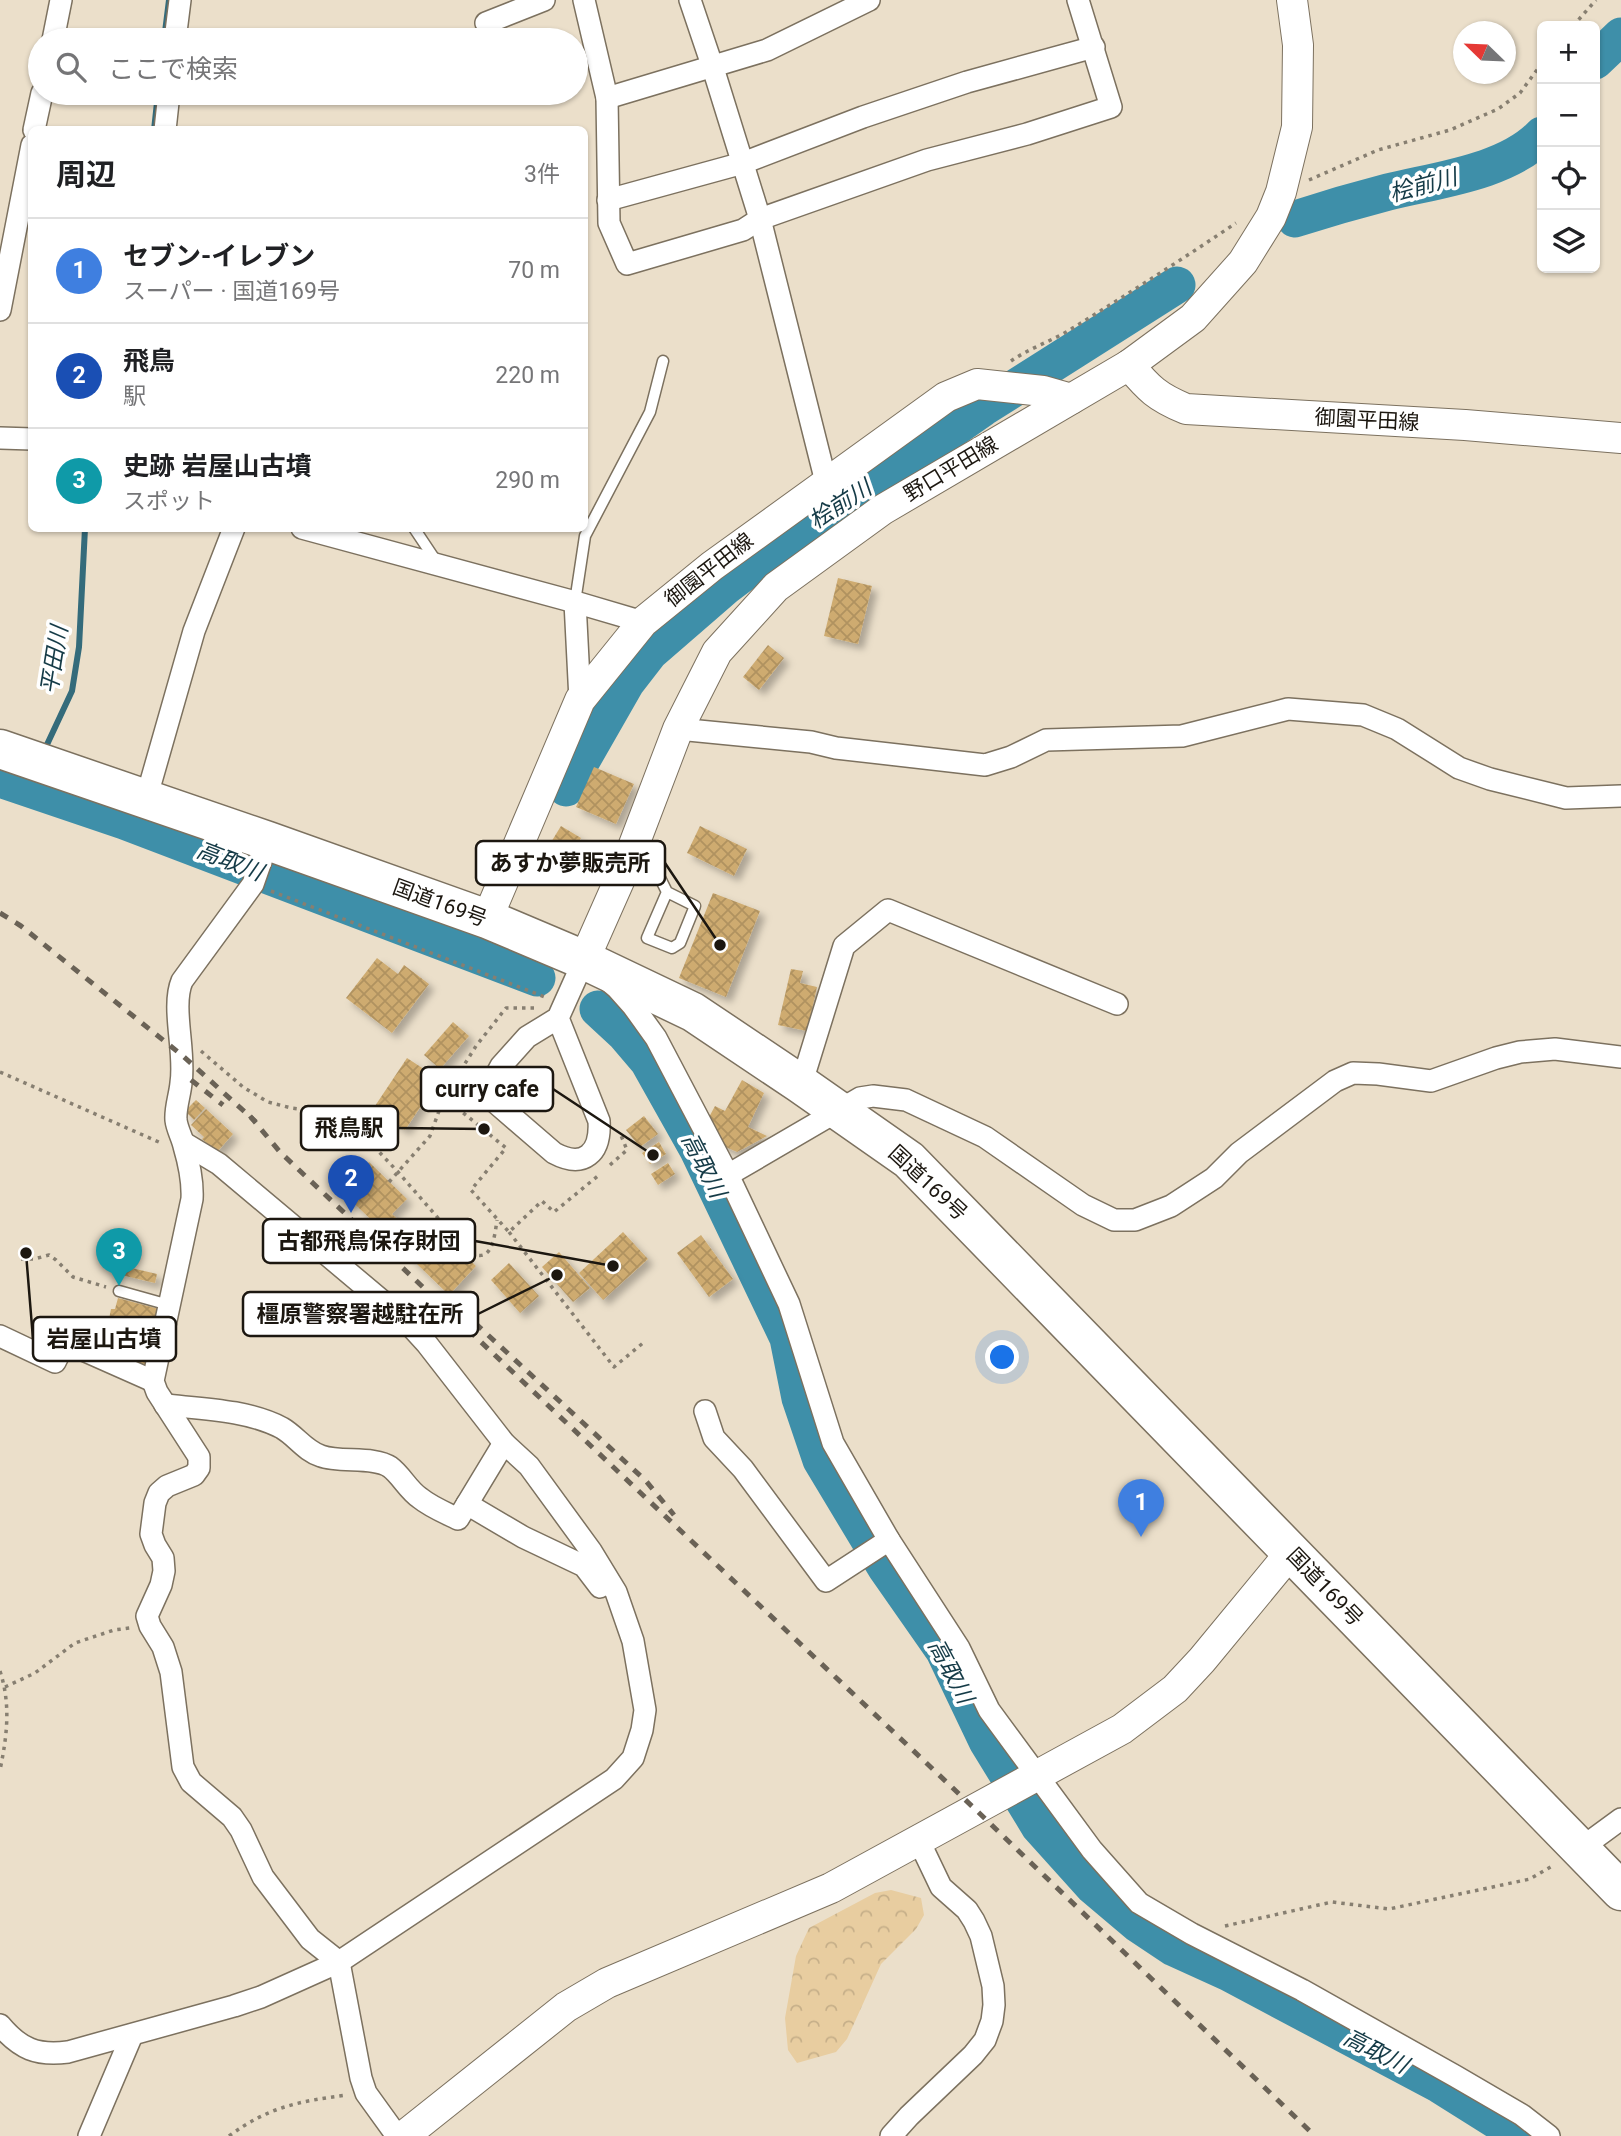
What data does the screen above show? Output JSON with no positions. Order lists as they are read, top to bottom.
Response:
{
  "streets": {
    "highway": ["国道169号"],
    "main road": ["御園平田線", "野口平田線"]
  },
  "crossings": [
    ["御園平田線", "野口平田線"],
    ["御園平田線", "国道169号"],
    ["野口平田線", "国道169号"]
  ],
  "water": ["桧前川", "平田川", "高取川"],
  "places": [
    "あすか夢販売所",
    "飛鳥駅",
    "curry cafe",
    "岩屋山古墳",
    "古都飛鳥保存財団",
    "橿原警察署越駐在所"
  ],
  "north": "top left",
  "page": {
    "map_buttons": ["+", "−"],
    "search": "ここで検索",
    "heading": ["周辺", "3件"],
    "list": [
      {
        "mark": "1",
        "name": "セブン-イレブン",
        "note": "スーパー · 国道169号",
        "value": "70 m"
      },
      {
        "mark": "2",
        "name": "飛鳥",
        "note": "駅",
        "value": "220 m"
      },
      {
        "mark": "3",
        "name": "史跡 岩屋山古墳",
        "note": "スポット",
        "value": "290 m"
      }
    ],
    "pins": ["2", "3", "1"]
  }
}
